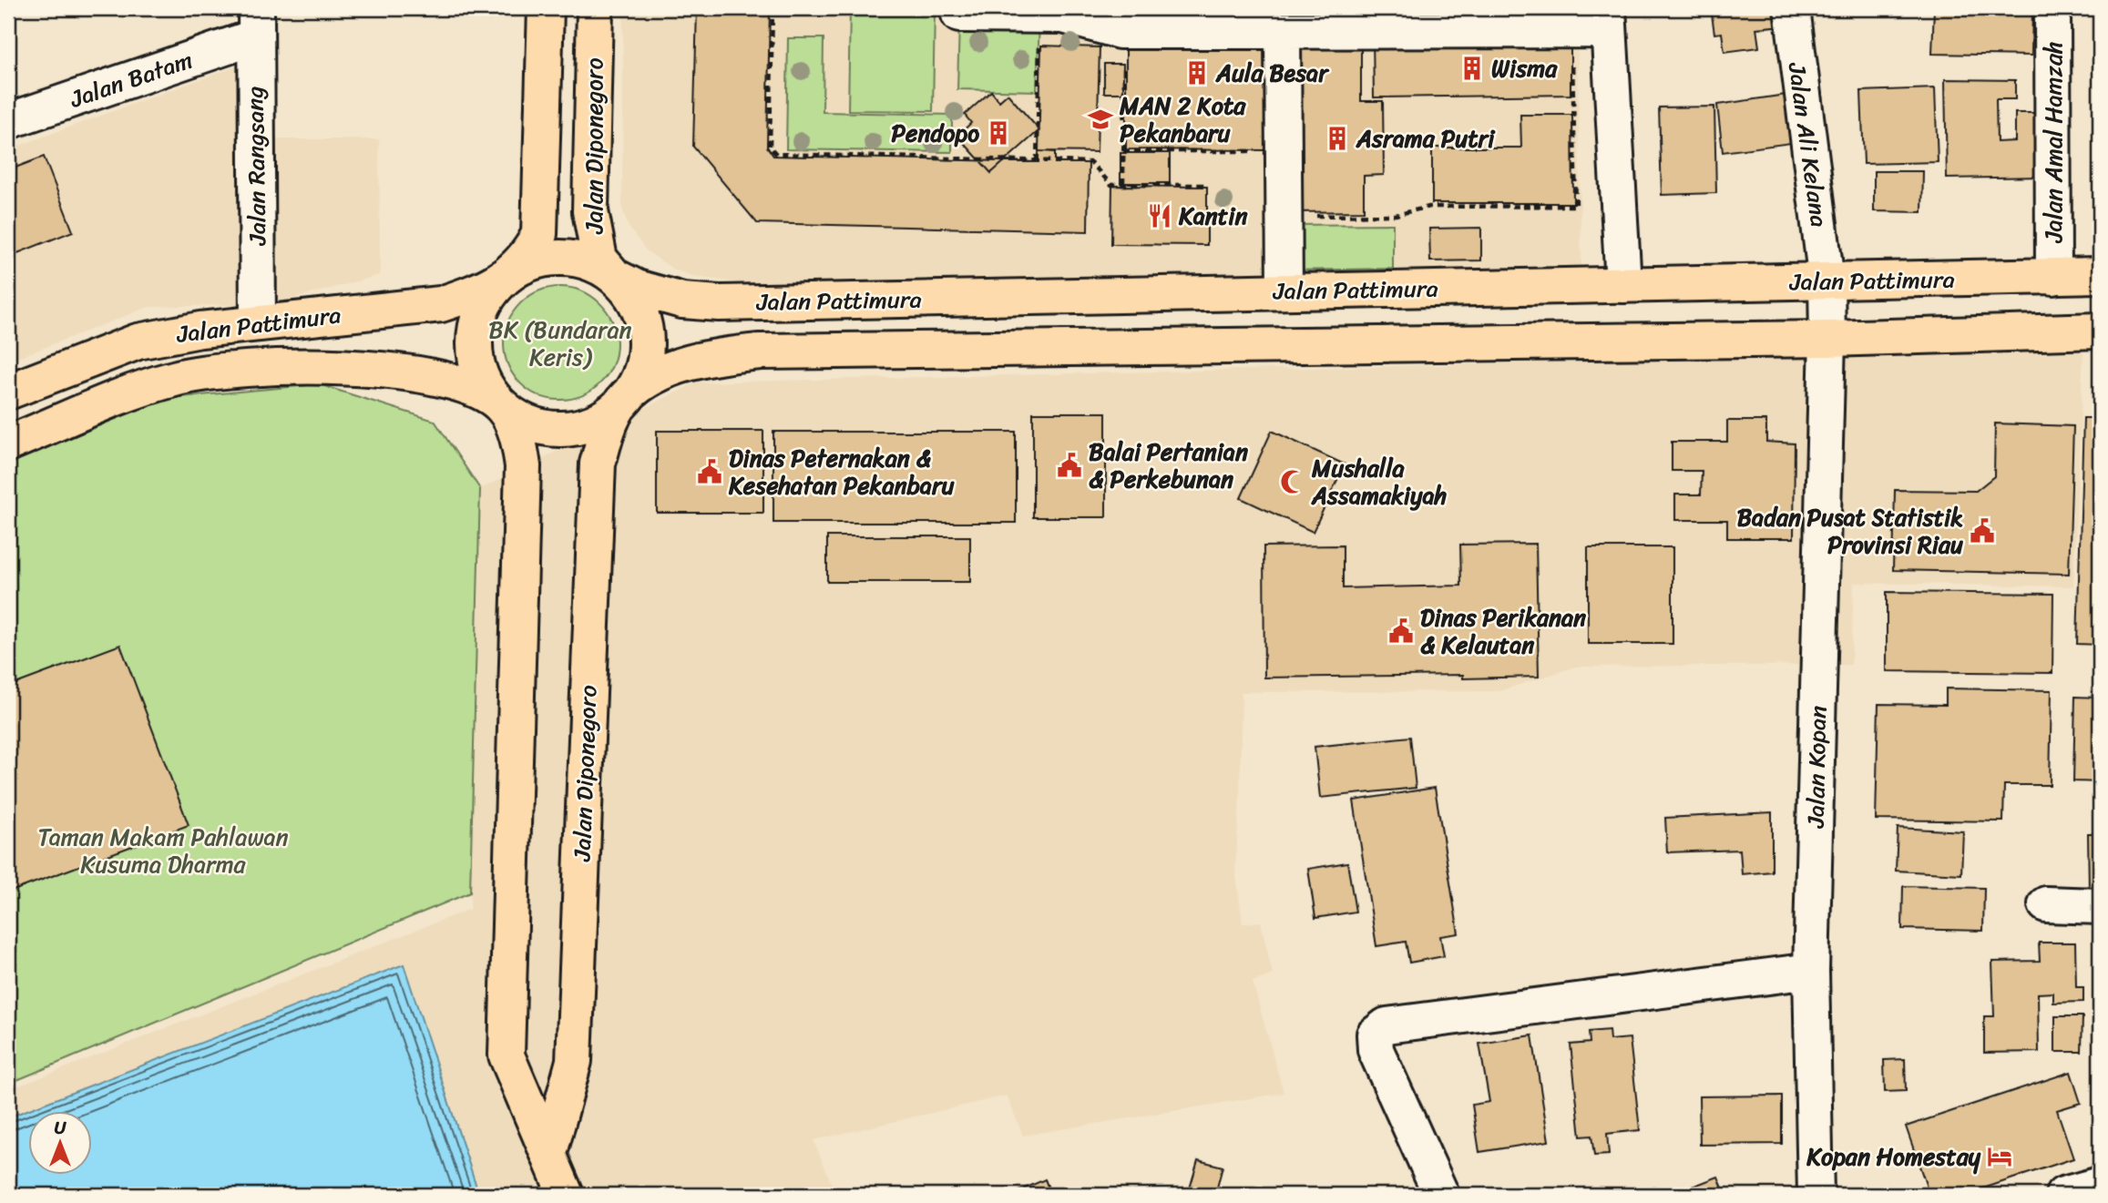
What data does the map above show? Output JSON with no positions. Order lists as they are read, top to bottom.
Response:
{
  "streets": {
    "main road": ["Jalan Diponegoro", "Jalan Pattimura"],
    "street": [
      "Jalan Batam",
      "Jalan Amal Hamzah",
      "Jalan Ali Kelana",
      "Jalan Rangsang",
      "Jalan Kopan"
    ]
  },
  "crossings": [
    ["Jalan Batam", "Jalan Rangsang"],
    ["Jalan Amal Hamzah", "Jalan Pattimura"],
    ["Jalan Ali Kelana", "Jalan Pattimura"],
    ["Jalan Ali Kelana", "Jalan Kopan"],
    ["Jalan Diponegoro", "Jalan Pattimura"],
    ["Jalan Rangsang", "Jalan Pattimura"],
    ["Jalan Pattimura", "Jalan Kopan"]
  ],
  "parks": ["BK (Bundaran Keris)", "Taman Makam Pahlawan Kusuma Dharma"],
  "places": {
    "building": [
      "Wisma",
      "Aula Besar",
      "Pendopo",
      "Asrama Putri"
    ],
    "school or university": ["MAN 2 Kota Pekanbaru"],
    "restaurant": ["Kantin"],
    "public building": [
      "Balai Pertanian & Perkebunan",
      "Dinas Peternakan & Kesehatan Pekanbaru",
      "Badan Pusat Statistik Provinsi Riau",
      "Dinas Perikanan & Kelautan"
    ],
    "mosque": ["Mushalla Assamakiyah"],
    "hotel": ["Kopan Homestay"]
  },
  "north": "top"
}
